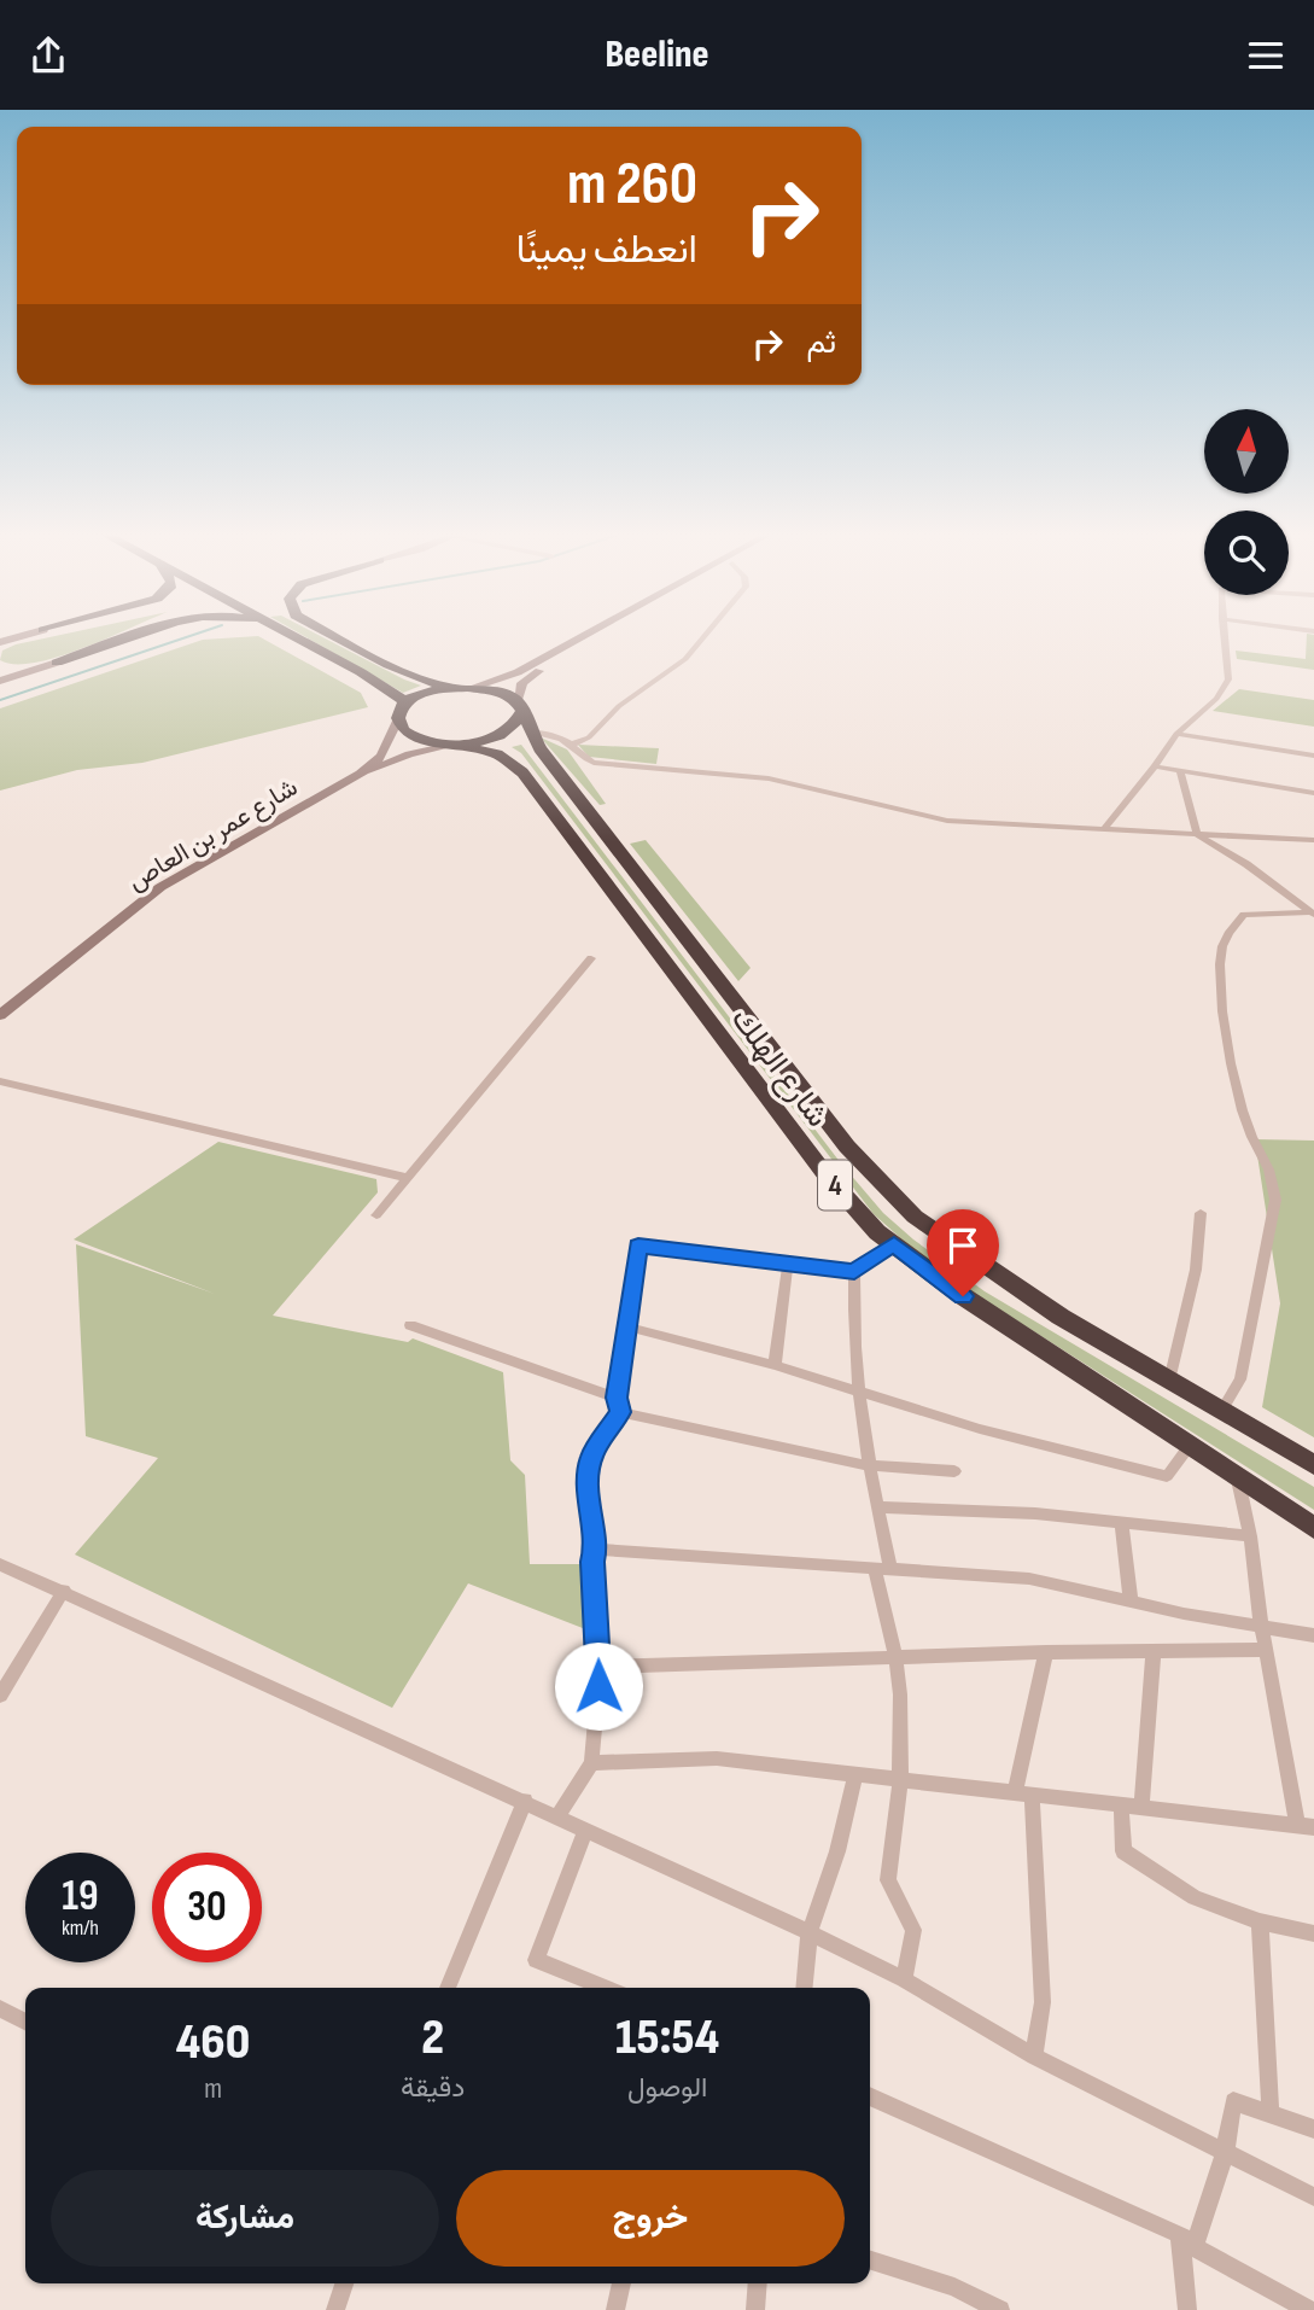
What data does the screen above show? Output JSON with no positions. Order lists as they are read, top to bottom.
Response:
{
  "streets": {
    "highway": ["شارع الهلك", "4"],
    "main road": ["شارع عمر بن العاص"]
  },
  "crossings": [
    ["شارع عمر بن العاص", "شارع الهلك"]
  ],
  "north": "top",
  "page": {
    "header": "Beeline",
    "turn": ["260 m", "انعطف يمينًا"],
    "then": "ثم",
    "speed": "19 km/h",
    "limit": "30",
    "eta": [
      "15:54",
      "الوصول",
      "2",
      "دقيقة",
      "460",
      "m"
    ],
    "buttons": ["خروج", "مشاركة"]
  }
}
